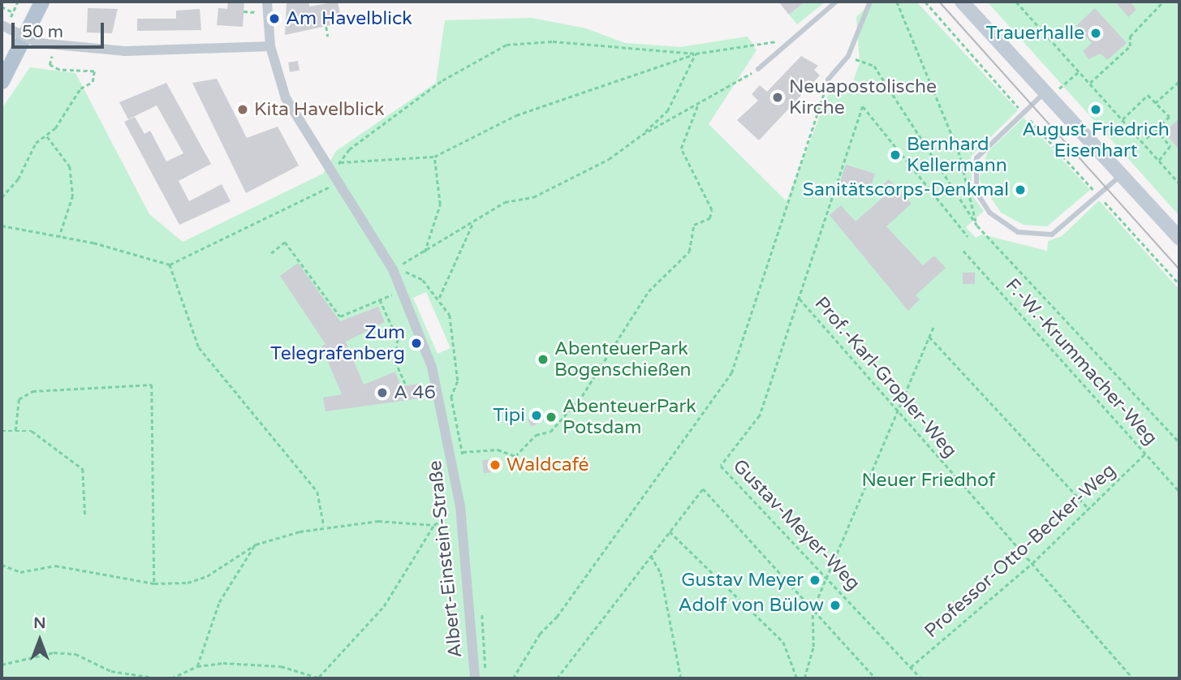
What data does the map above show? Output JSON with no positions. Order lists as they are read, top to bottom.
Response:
{
  "streets": {
    "street": ["Albert-Einstein-Straße"],
    "path": [
      "F.-W.-Krummacher-Weg",
      "Prof.-Karl-Gropler-Weg",
      "Gustav-Meyer-Weg",
      "Professor-Otto-Becker-Weg"
    ]
  },
  "crossings": [
    ["F.-W.-Krummacher-Weg", "Professor-Otto-Becker-Weg"],
    ["Prof.-Karl-Gropler-Weg", "Gustav-Meyer-Weg"],
    ["Prof.-Karl-Gropler-Weg", "Professor-Otto-Becker-Weg"],
    ["Gustav-Meyer-Weg", "Professor-Otto-Becker-Weg"]
  ],
  "parks": ["Neuer Friedhof"],
  "places": [
    "Am Havelblick",
    "Trauerhalle",
    "Neuapostolische Kirche",
    "Kita Havelblick",
    "August Friedrich Eisenhart",
    "Bernhard Kellermann",
    "Sanitätscorps-Denkmal",
    "Zum Telegrafenberg",
    "AbenteuerPark Bogenschießen",
    "A 46",
    "Tipi",
    "AbenteuerPark Potsdam",
    "Waldcafé",
    "Gustav Meyer",
    "Adolf von Bülow"
  ],
  "scale_bar": "50 m",
  "north": "top"
}
